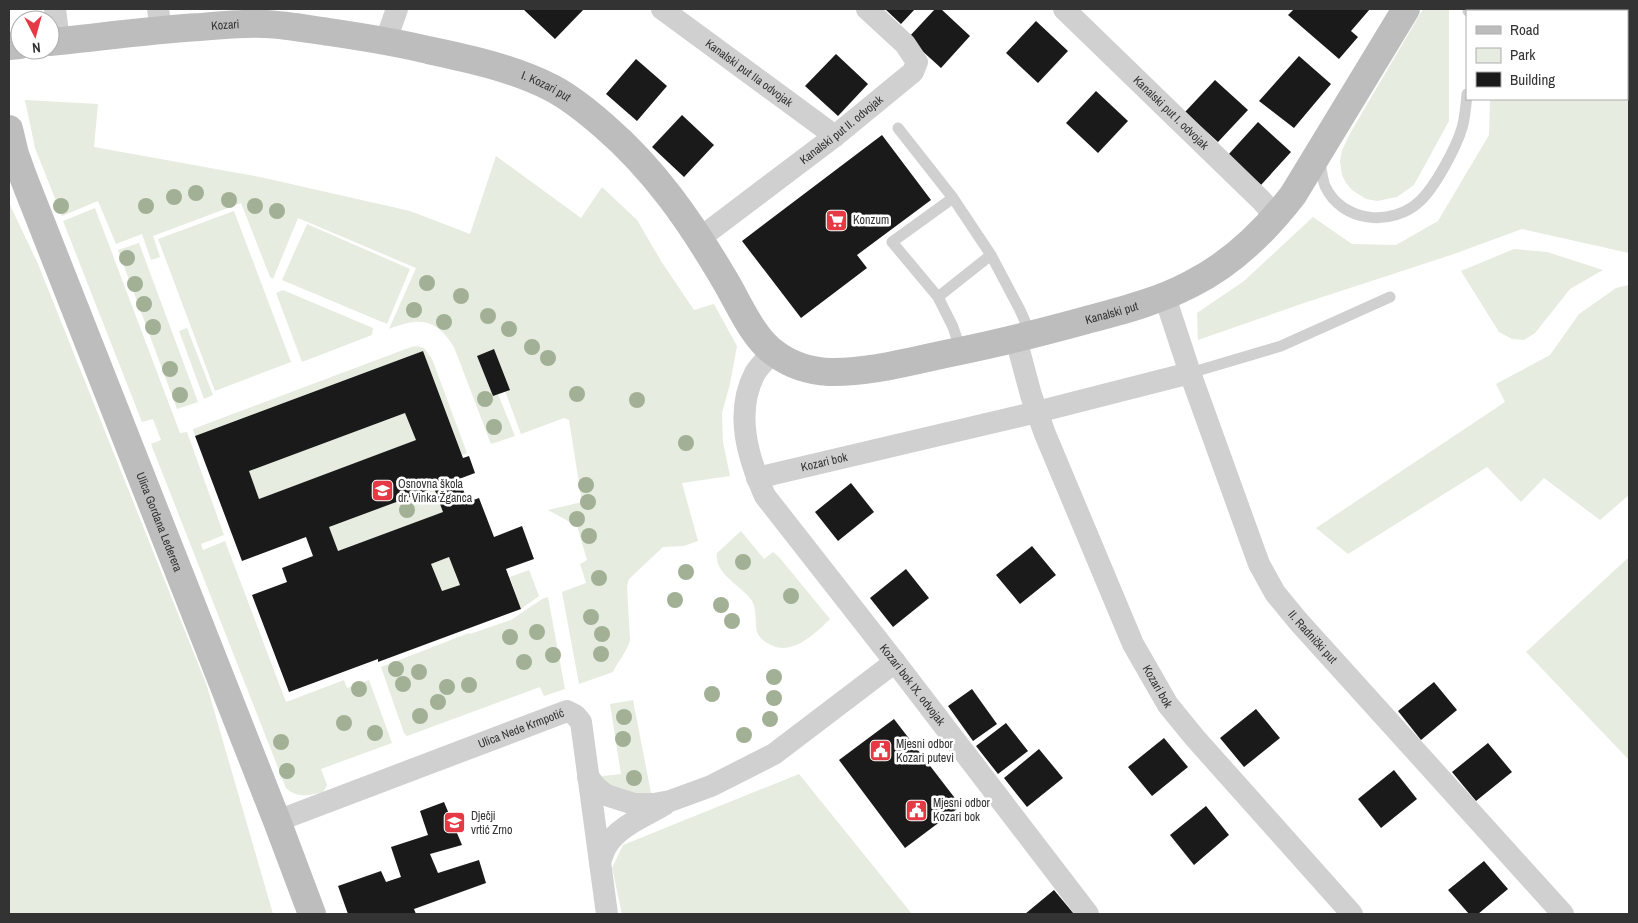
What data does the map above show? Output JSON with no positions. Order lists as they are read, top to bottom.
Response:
{
  "streets": {
    "street": [
      "Kozari",
      "Kanalski put IIa odvojak",
      "I. Kozari put",
      "Kanalski put I. odvojak",
      "Kanalski put II. odvojak",
      "Kanalski put",
      "Kozari bok",
      "Ulica Gordana Lederera",
      "II. Radnički put",
      "Kozari bok IX. odvojak",
      "Ulica Nede Krmpotić"
    ]
  },
  "crossings": [
    ["Kozari", "I. Kozari put"],
    ["Kanalski put IIa odvojak", "Kanalski put II. odvojak"],
    ["I. Kozari put", "Kanalski put II. odvojak"],
    ["I. Kozari put", "Kanalski put"],
    ["Kanalski put I. odvojak", "Kanalski put"],
    ["Kanalski put", "Kozari bok"],
    ["Kanalski put", "II. Radnički put"],
    ["Kanalski put", "Kozari bok IX. odvojak"],
    ["Kozari bok", "II. Radnički put"],
    ["Kozari bok", "Kozari bok IX. odvojak"],
    ["Ulica Gordana Lederera", "Ulica Nede Krmpotić"]
  ],
  "places": {
    "supermarket": ["Konzum"],
    "school or university": ["Osnovna škola dr. Vinka Žganca", "Dječji vrtić Zrno"],
    "public building": ["Mjesni odbor Kozari putevi", "Mjesni odbor Kozari bok"]
  },
  "legend": ["Road", "Park", "Building"],
  "north": "bottom"
}
